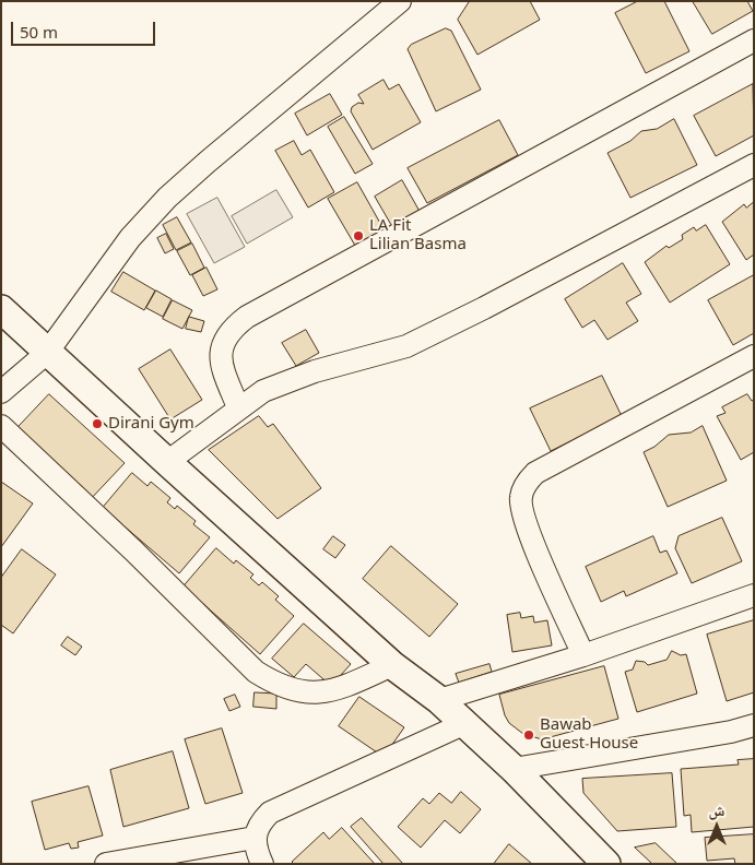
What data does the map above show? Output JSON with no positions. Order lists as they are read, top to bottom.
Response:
{
  "places": ["LA Fit Lilian Basma", "Dirani Gym", "Bawab Guest House"],
  "scale_bar": "50 m",
  "north": "top"
}
